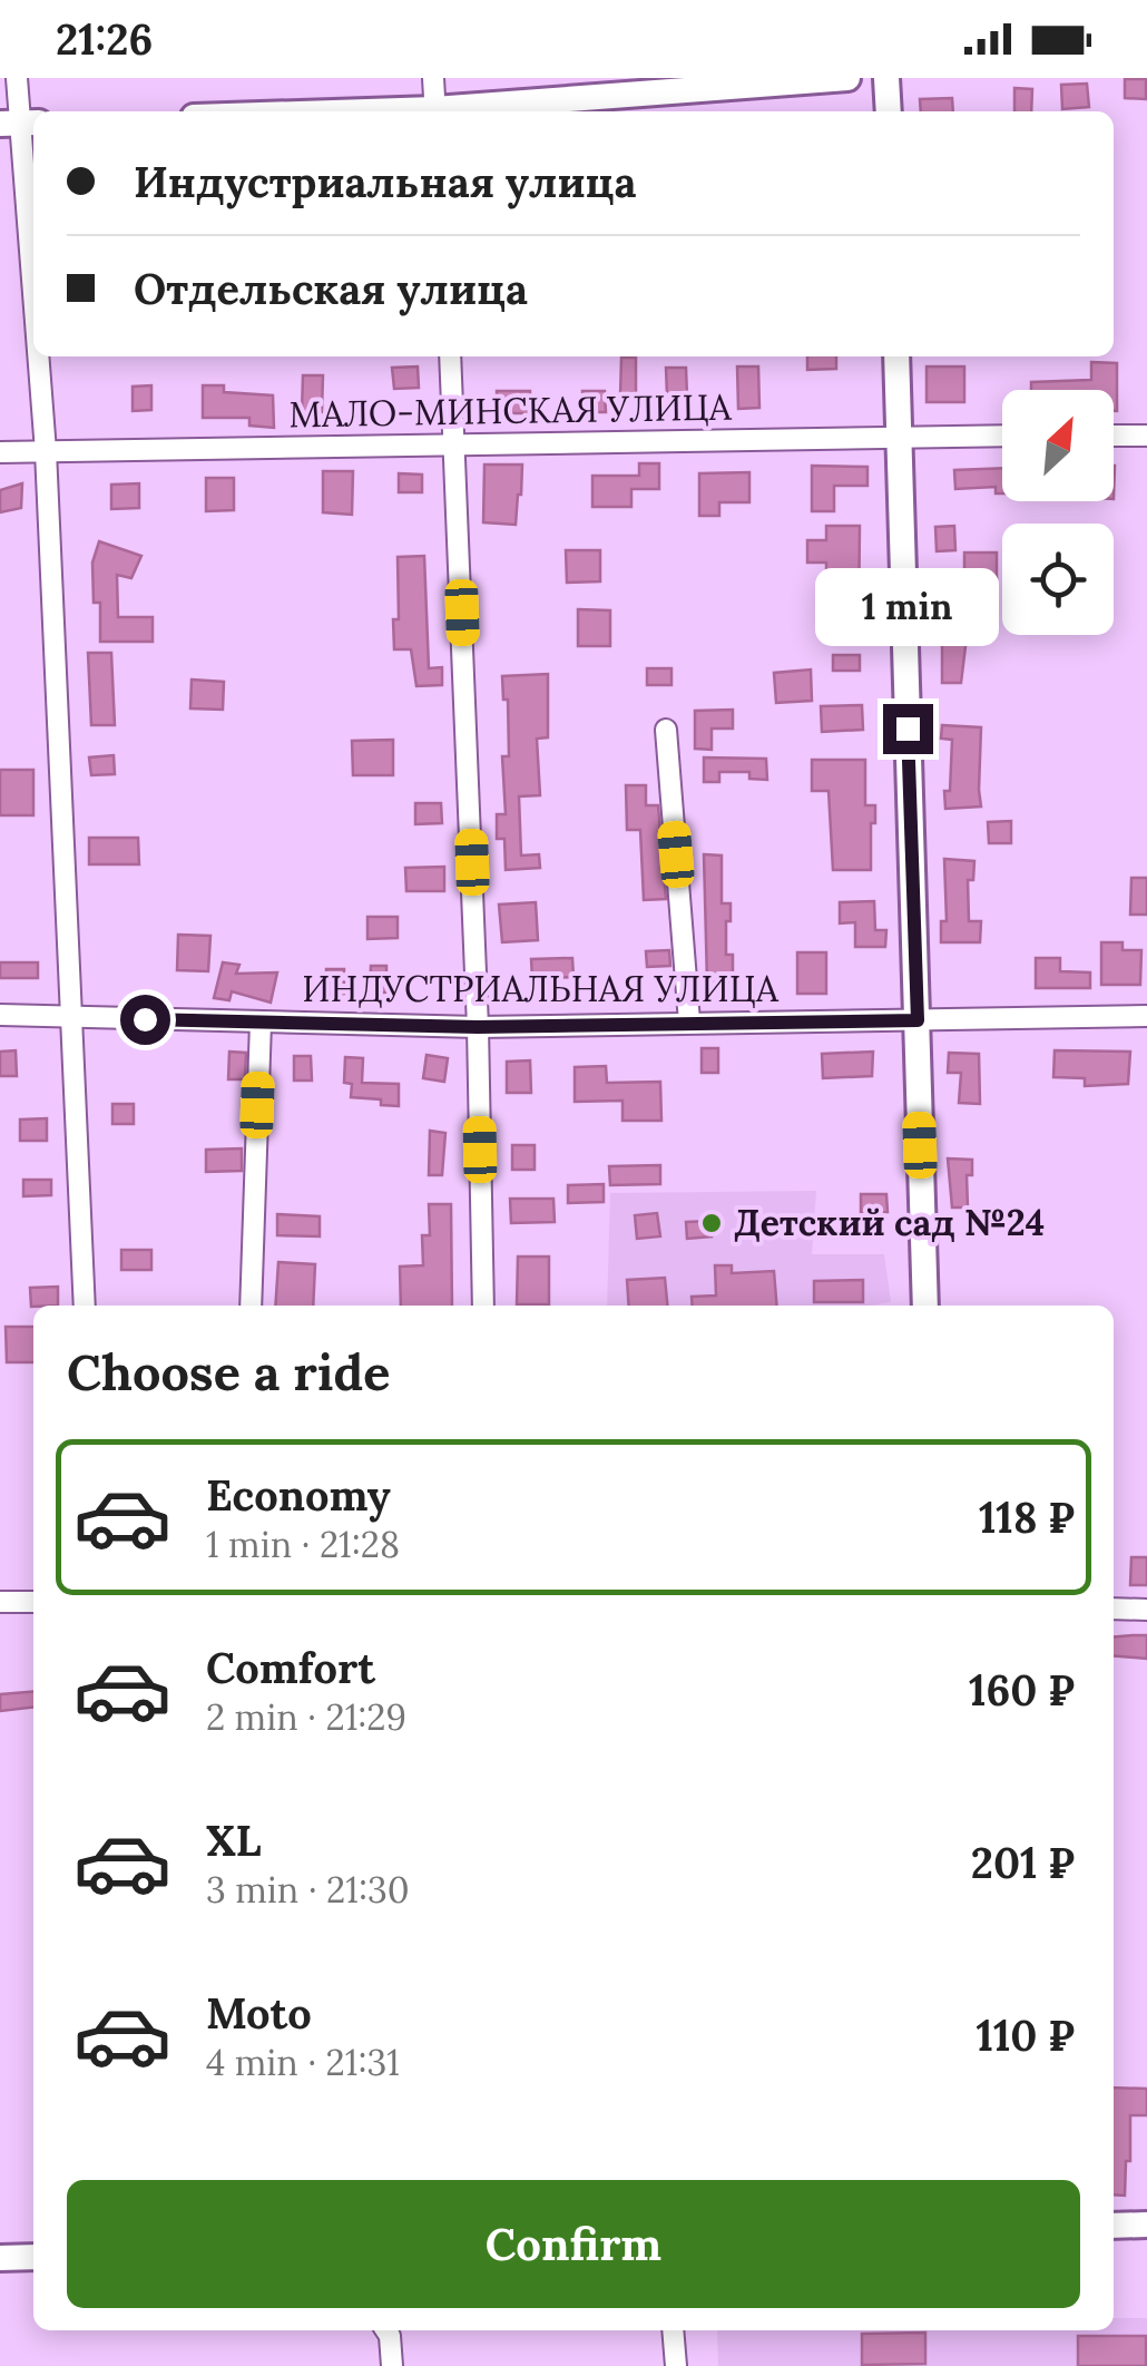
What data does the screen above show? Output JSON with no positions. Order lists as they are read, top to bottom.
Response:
{
  "streets": {
    "street": ["МАЛО-МИНСКАЯ УЛИЦА", "ИНДУСТРИАЛЬНАЯ УЛИЦА"]
  },
  "places": ["Детский сад №24"],
  "north": "top right",
  "page": {
    "status": "21:26",
    "banner": ["Индустриальная улица", "Отдельская улица"],
    "bubble": "1 min",
    "heading": "Choose a ride",
    "list": [
      {
        "name": "Economy",
        "note": "1 min · 21:28",
        "value": "118 ₽"
      },
      {
        "name": "Comfort",
        "note": "2 min · 21:29",
        "value": "160 ₽"
      },
      {
        "name": "XL",
        "note": "3 min · 21:30",
        "value": "201 ₽"
      },
      {
        "name": "Moto",
        "note": "4 min · 21:31",
        "value": "110 ₽"
      }
    ],
    "buttons": "Confirm"
  }
}
